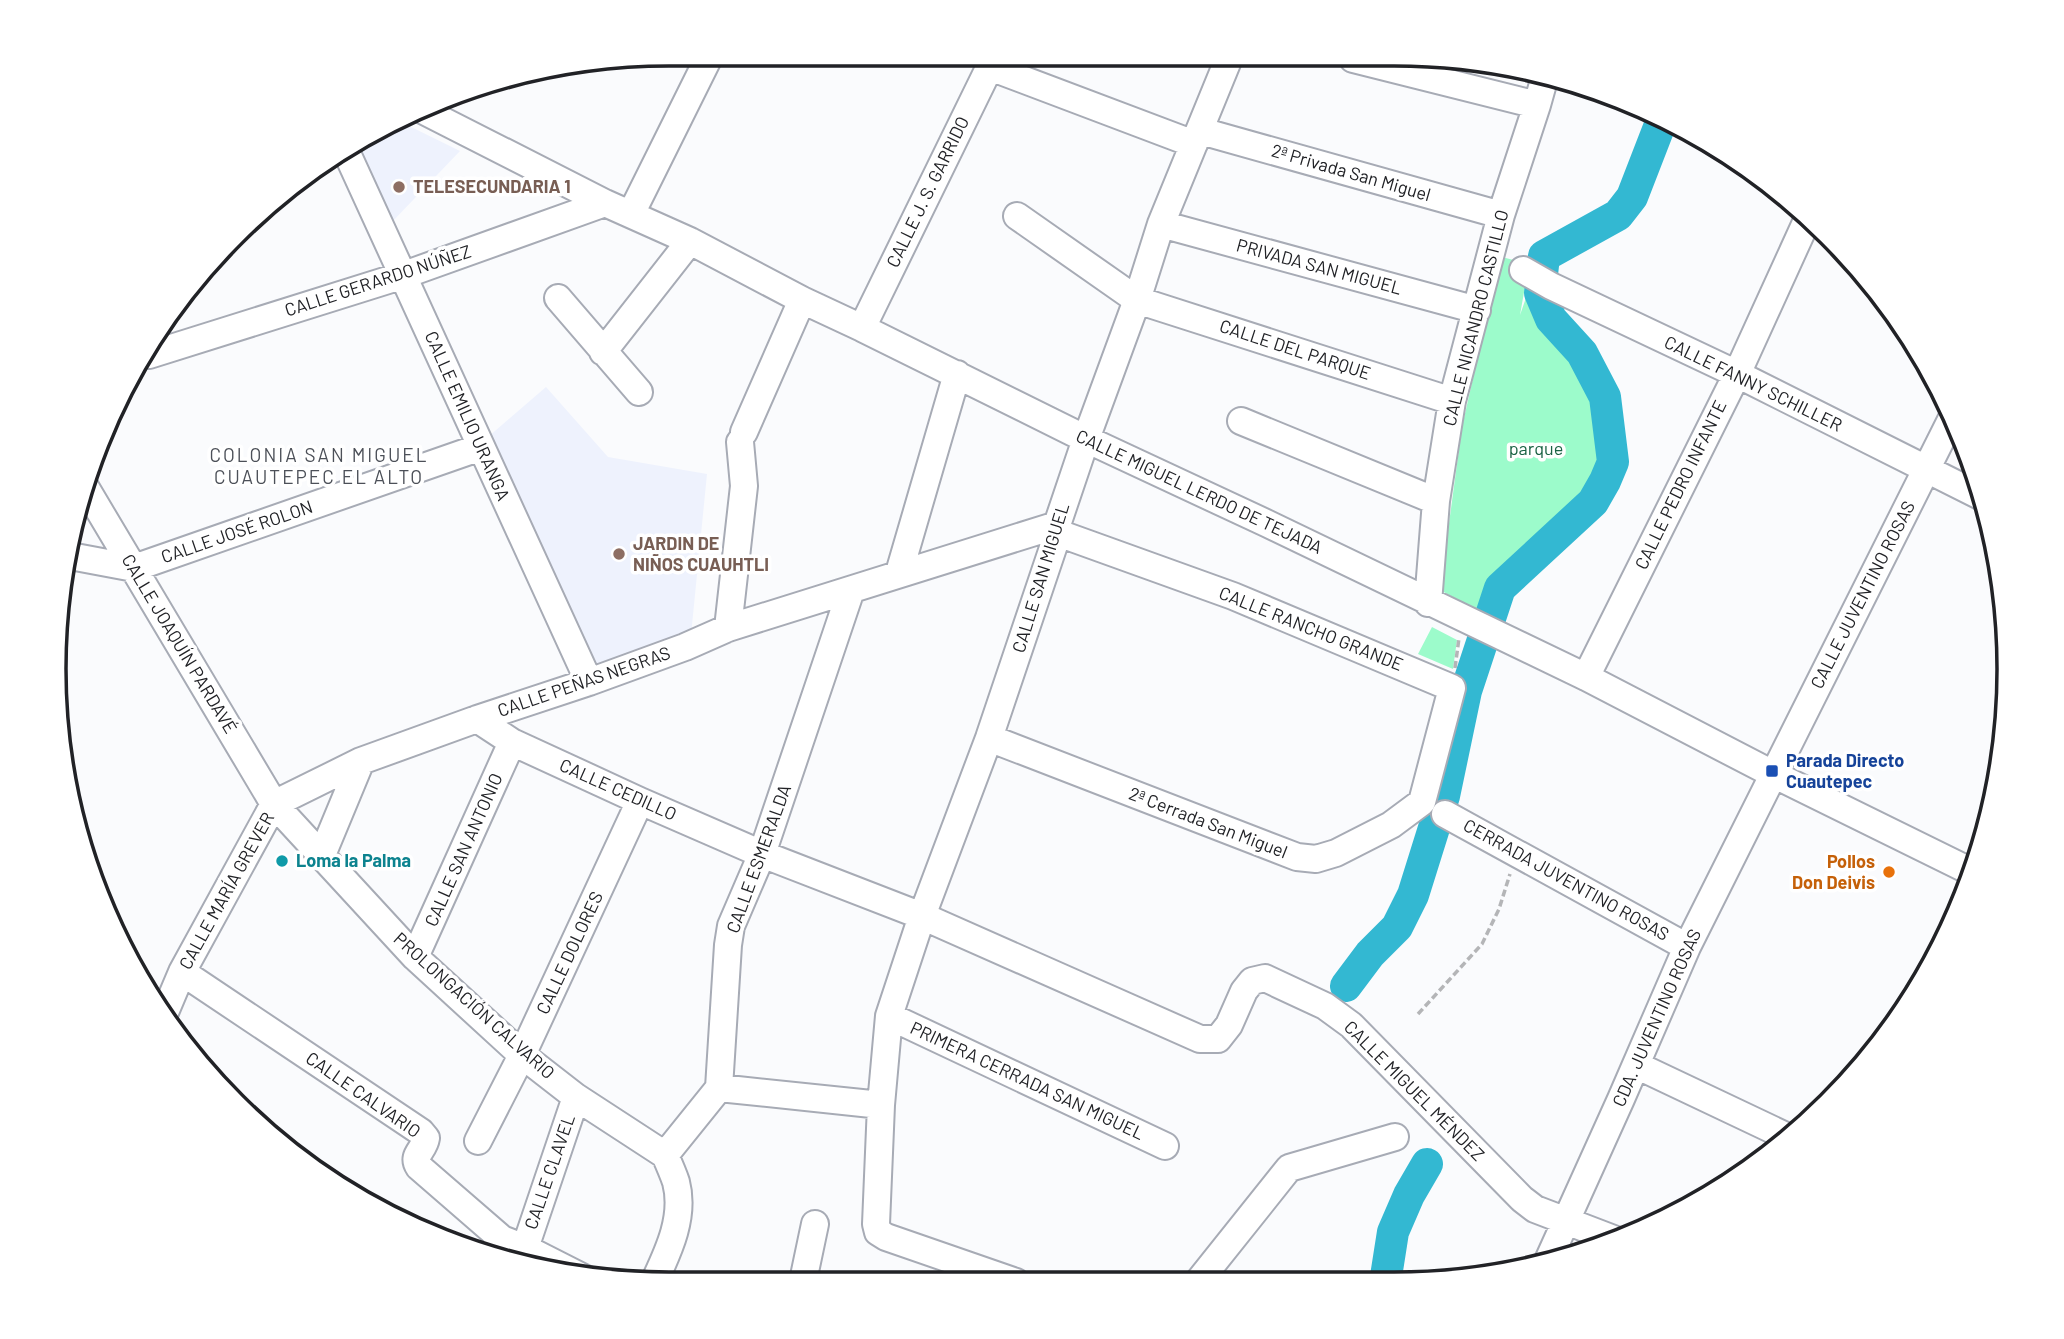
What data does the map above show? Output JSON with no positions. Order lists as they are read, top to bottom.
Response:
{
  "streets": {
    "street": [
      "2ª Privada San Miguel",
      "CALLE J. S. GARRIDO",
      "PRIVADA SAN MIGUEL",
      "CALLE GERARDO NÚÑEZ",
      "CALLE NICANDRO CASTILLO",
      "CALLE DEL PARQUE",
      "CALLE FANNY SCHILLER",
      "CALLE EMILIO URANGA",
      "CALLE PEDRO INFANTE",
      "CALLE MIGUEL LERDO DE TEJADA",
      "CALLE JOSÉ ROLON",
      "CALLE SAN MIGUEL",
      "CALLE JUVENTINO ROSAS",
      "CALLE RANCHO GRANDE",
      "CALLE JOAQUÍN PARDAVÉ",
      "CALLE PEÑAS NEGRAS",
      "CALLE CEDILLO",
      "2ª Cerrada San Miguel",
      "CALLE SAN ANTONIO",
      "CALLE ESMERALDA",
      "CERRADA JUVENTINO ROSAS",
      "CALLE MARÍA GREVER",
      "CALLE DOLORES",
      "PROLONGACIÓN CALVARIO",
      "CDA. JUVENTINO ROSAS",
      "PRIMERA CERRADA SAN MIGUEL",
      "CALLE MIGUEL MÉNDEZ",
      "CALLE CALVARIO",
      "CALLE CLAVEL"
    ]
  },
  "crossings": [
    ["2ª Privada San Miguel", "CALLE NICANDRO CASTILLO"],
    ["2ª Privada San Miguel", "CALLE SAN MIGUEL"],
    ["CALLE J. S. GARRIDO", "CALLE MIGUEL LERDO DE TEJADA"],
    ["PRIVADA SAN MIGUEL", "CALLE NICANDRO CASTILLO"],
    ["PRIVADA SAN MIGUEL", "CALLE SAN MIGUEL"],
    ["CALLE GERARDO NÚÑEZ", "CALLE EMILIO URANGA"],
    ["CALLE GERARDO NÚÑEZ", "CALLE MIGUEL LERDO DE TEJADA"],
    ["CALLE NICANDRO CASTILLO", "CALLE DEL PARQUE"],
    ["CALLE NICANDRO CASTILLO", "CALLE MIGUEL LERDO DE TEJADA"],
    ["CALLE DEL PARQUE", "CALLE SAN MIGUEL"],
    ["CALLE FANNY SCHILLER", "CALLE PEDRO INFANTE"],
    ["CALLE FANNY SCHILLER", "CALLE JUVENTINO ROSAS"],
    ["CALLE EMILIO URANGA", "CALLE JOSÉ ROLON"],
    ["CALLE EMILIO URANGA", "CALLE PEÑAS NEGRAS"],
    ["CALLE PEDRO INFANTE", "CALLE MIGUEL LERDO DE TEJADA"],
    ["CALLE MIGUEL LERDO DE TEJADA", "CALLE SAN MIGUEL"],
    ["CALLE MIGUEL LERDO DE TEJADA", "CALLE JUVENTINO ROSAS"],
    ["CALLE MIGUEL LERDO DE TEJADA", "CDA. JUVENTINO ROSAS"],
    ["CALLE JOSÉ ROLON", "CALLE JOAQUÍN PARDAVÉ"],
    ["CALLE SAN MIGUEL", "CALLE RANCHO GRANDE"],
    ["CALLE SAN MIGUEL", "CALLE PEÑAS NEGRAS"],
    ["CALLE SAN MIGUEL", "CALLE CEDILLO"],
    ["CALLE SAN MIGUEL", "2ª Cerrada San Miguel"],
    ["CALLE SAN MIGUEL", "PRIMERA CERRADA SAN MIGUEL"],
    ["CALLE SAN MIGUEL", "CALLE MIGUEL MÉNDEZ"],
    ["CALLE JUVENTINO ROSAS", "CDA. JUVENTINO ROSAS"],
    ["CALLE RANCHO GRANDE", "CALLE PEÑAS NEGRAS"],
    ["CALLE JOAQUÍN PARDAVÉ", "CALLE PEÑAS NEGRAS"],
    ["CALLE JOAQUÍN PARDAVÉ", "CALLE MARÍA GREVER"],
    ["CALLE JOAQUÍN PARDAVÉ", "PROLONGACIÓN CALVARIO"],
    ["CALLE PEÑAS NEGRAS", "CALLE CEDILLO"],
    ["CALLE PEÑAS NEGRAS", "CALLE ESMERALDA"],
    ["CALLE PEÑAS NEGRAS", "CALLE MARÍA GREVER"],
    ["CALLE PEÑAS NEGRAS", "PROLONGACIÓN CALVARIO"],
    ["CALLE CEDILLO", "CALLE SAN ANTONIO"],
    ["CALLE CEDILLO", "CALLE ESMERALDA"],
    ["CALLE CEDILLO", "CALLE DOLORES"],
    ["CALLE CEDILLO", "CALLE MIGUEL MÉNDEZ"],
    ["2ª Cerrada San Miguel", "CERRADA JUVENTINO ROSAS"],
    ["CALLE SAN ANTONIO", "PROLONGACIÓN CALVARIO"],
    ["CERRADA JUVENTINO ROSAS", "CDA. JUVENTINO ROSAS"],
    ["CALLE MARÍA GREVER", "PROLONGACIÓN CALVARIO"],
    ["CALLE MARÍA GREVER", "CALLE CALVARIO"],
    ["CALLE DOLORES", "PROLONGACIÓN CALVARIO"],
    ["PROLONGACIÓN CALVARIO", "CALLE CLAVEL"],
    ["CDA. JUVENTINO ROSAS", "CALLE MIGUEL MÉNDEZ"],
    ["CALLE CALVARIO", "CALLE CLAVEL"]
  ],
  "districts": ["COLONIA SAN MIGUEL CUAUTEPEC EL ALTO"],
  "parks": ["parque"],
  "places": {
    "other": [
      "TELESECUNDARIA 1",
      "JARDIN DE NIÑOS CUAUHTLI",
      "Loma la Palma",
      "Pollos Don Deivis"
    ],
    "transit": ["Parada Directo Cuautepec"]
  }
}
